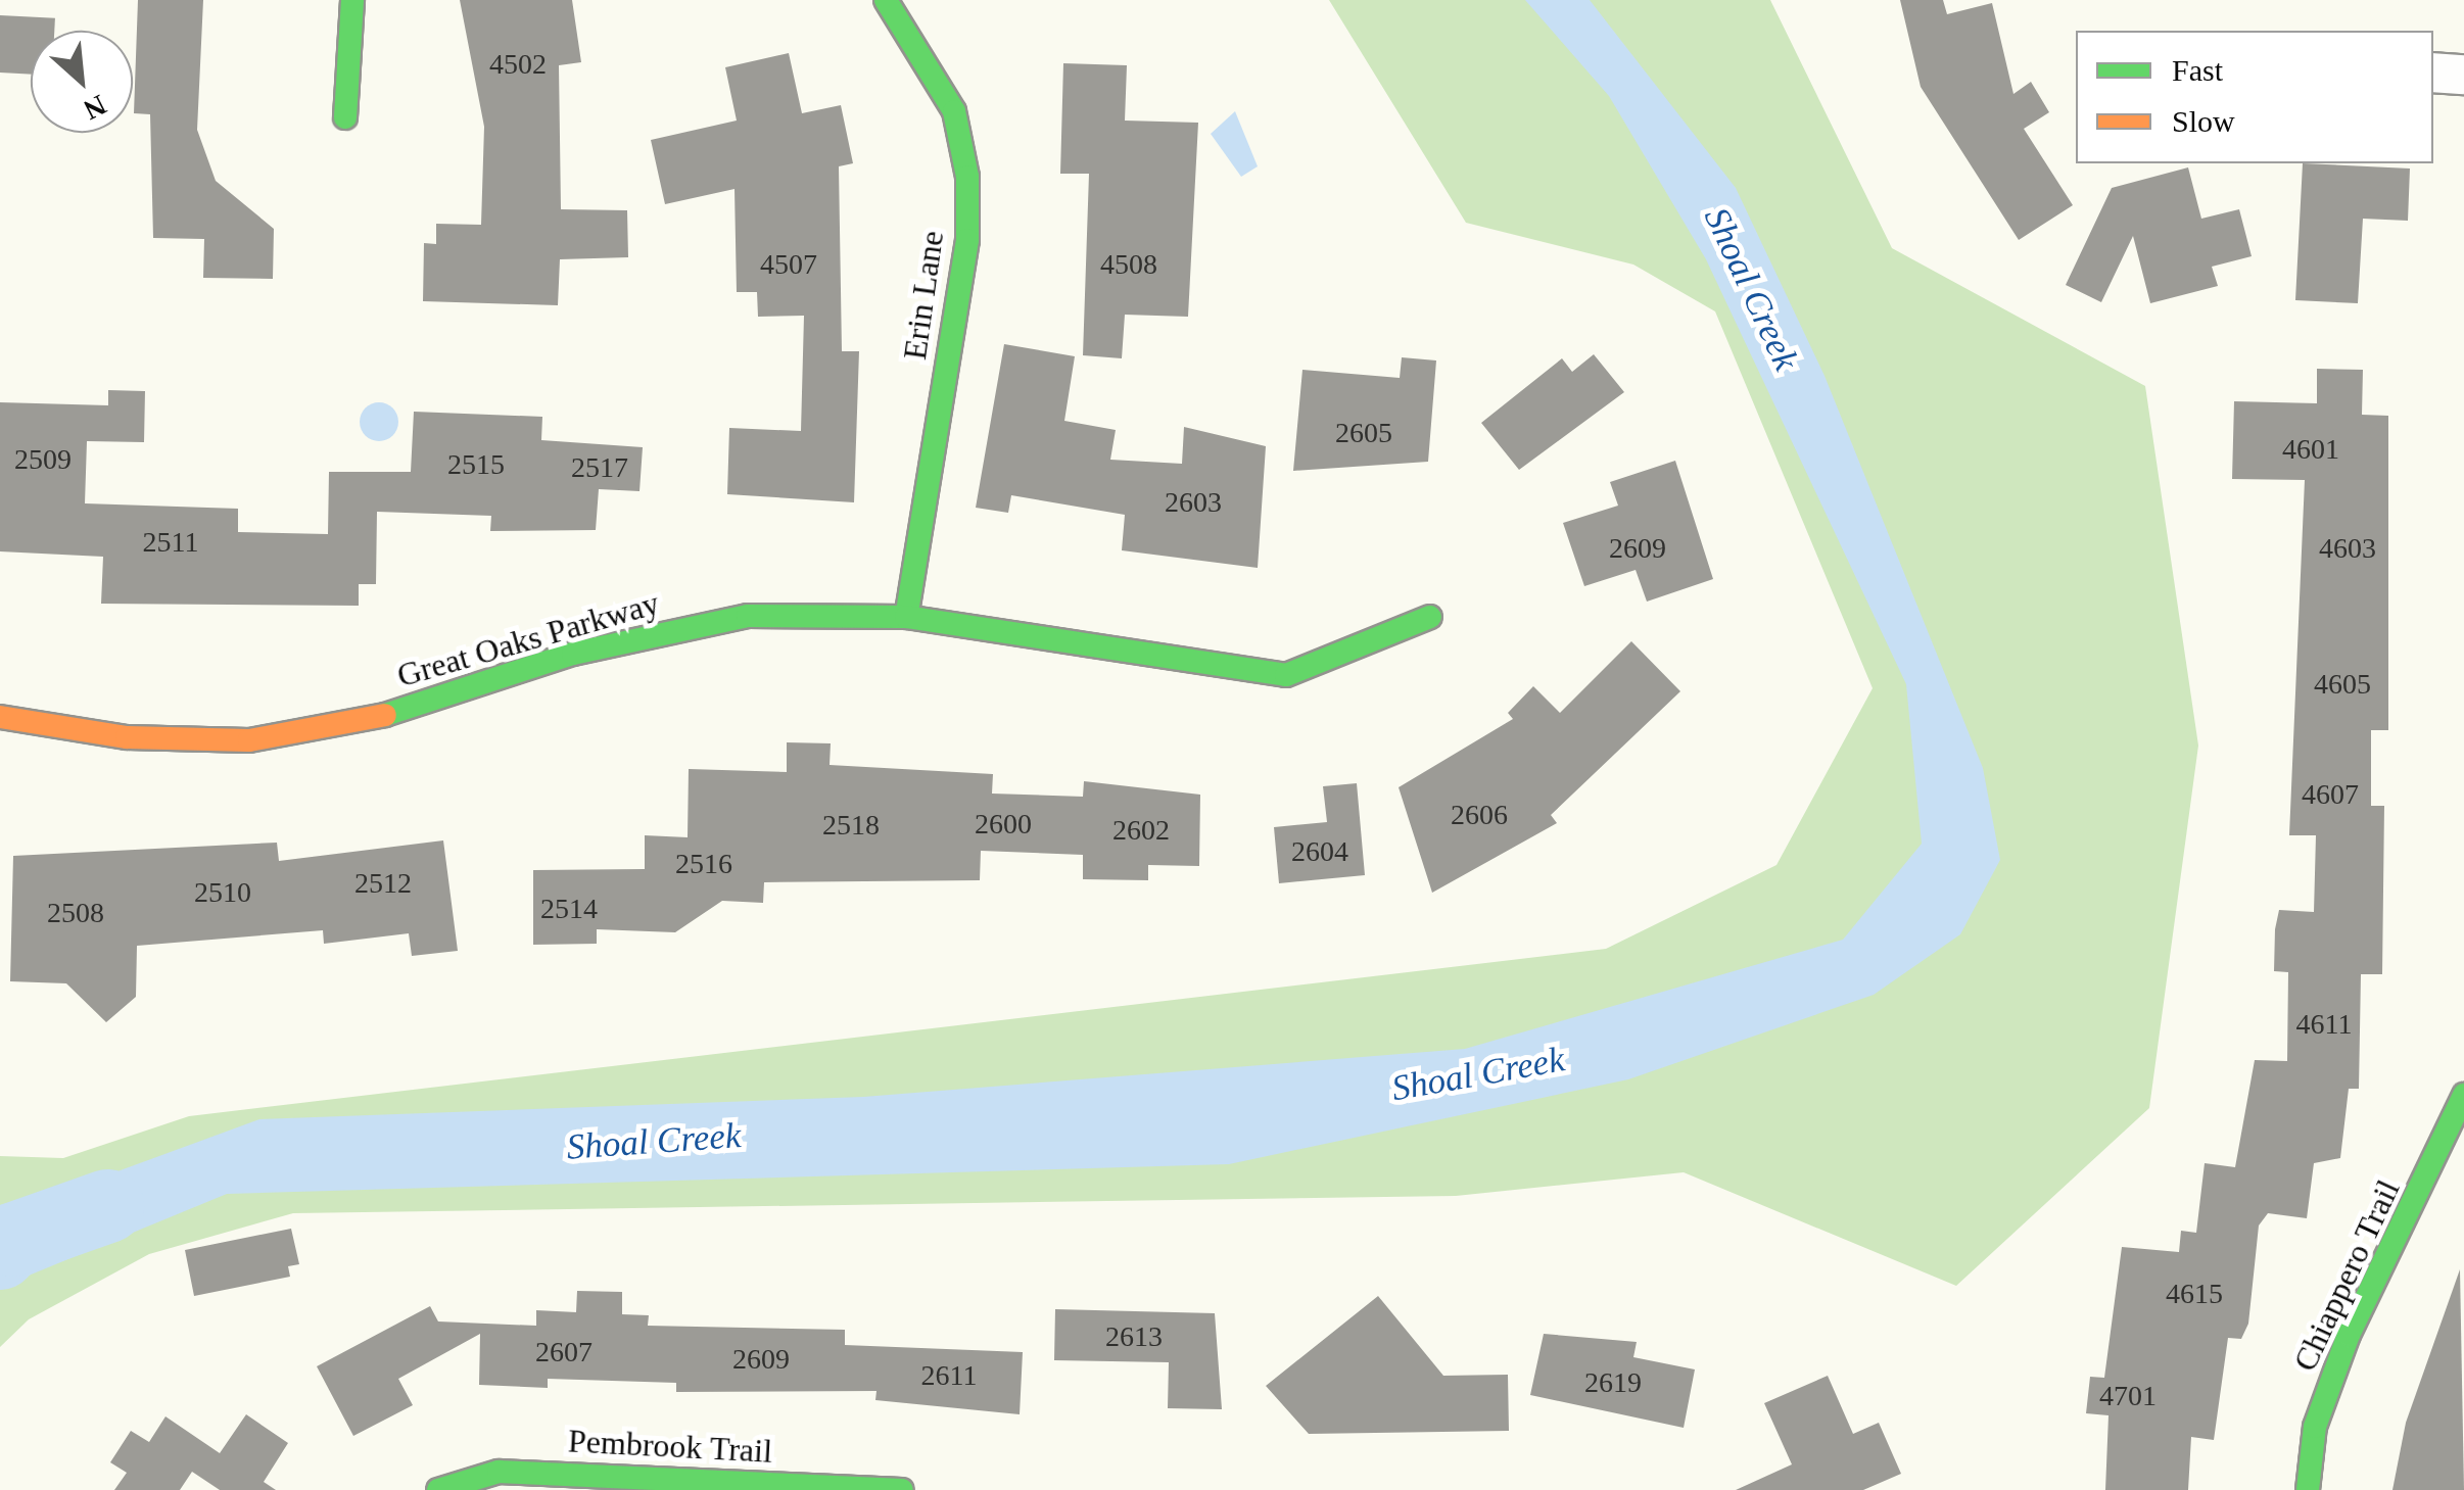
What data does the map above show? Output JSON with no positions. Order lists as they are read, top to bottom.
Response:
{
  "streets": {
    "street": [
      "Erin Lane",
      "Great Oaks Parkway",
      "Chiappero Trail",
      "Pembrook Trail"
    ]
  },
  "crossings": [
    ["Erin Lane", "Great Oaks Parkway"]
  ],
  "water": ["Shoal Creek"],
  "house_numbers": [
    "4502",
    "4507",
    "4508",
    "2605",
    "4601",
    "2509",
    "2515",
    "2517",
    "2603",
    "2511",
    "2609",
    "4603",
    "4605",
    "4607",
    "2606",
    "2600",
    "2518",
    "2602",
    "2604",
    "2516",
    "2512",
    "2510",
    "2514",
    "2508",
    "4611",
    "4615",
    "2613",
    "2607",
    "2609",
    "2611",
    "2619",
    "4701"
  ],
  "legend": ["Fast", "Slow"],
  "north": "bottom right"
}
